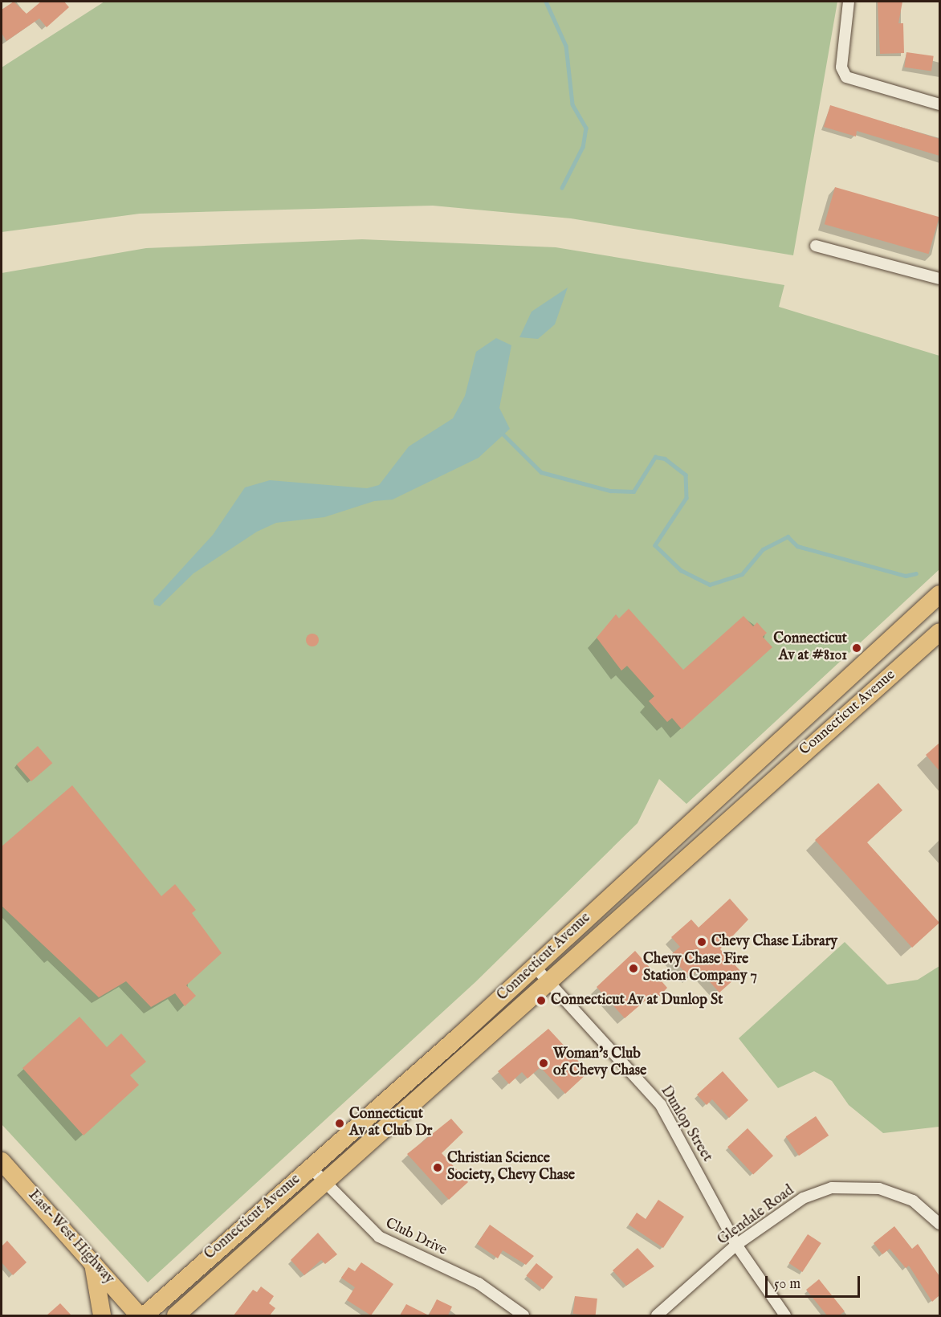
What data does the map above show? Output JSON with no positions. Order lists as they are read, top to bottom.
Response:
{
  "streets": {
    "main road": ["Connecticut Avenue", "East-West Highway"],
    "street": ["Dunlop Street", "Glendale Road", "Club Drive"]
  },
  "crossings": [
    ["Connecticut Avenue", "Dunlop Street"],
    ["Connecticut Avenue", "Club Drive"],
    ["Dunlop Street", "Glendale Road"]
  ],
  "places": [
    "Connecticut Av at #8101",
    "Chevy Chase Library",
    "Chevy Chase Fire Station Company 7",
    "Connecticut Av at Dunlop St",
    "Woman's Club of Chevy Chase",
    "Connecticut Av at Club Dr",
    "Christian Science Society, Chevy Chase"
  ],
  "scale_bar": "50 m"
}
